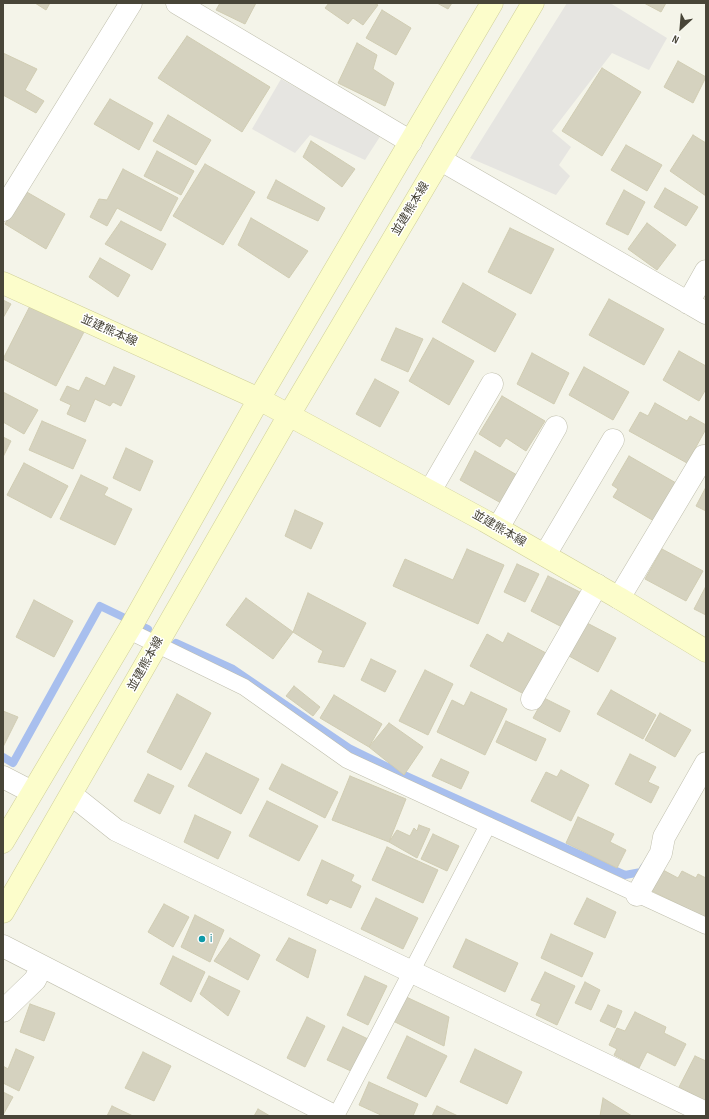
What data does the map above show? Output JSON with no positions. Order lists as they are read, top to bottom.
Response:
{
  "streets": {
    "main road": ["並建熊本線"]
  },
  "places": ["i"],
  "north": "bottom left"
}
